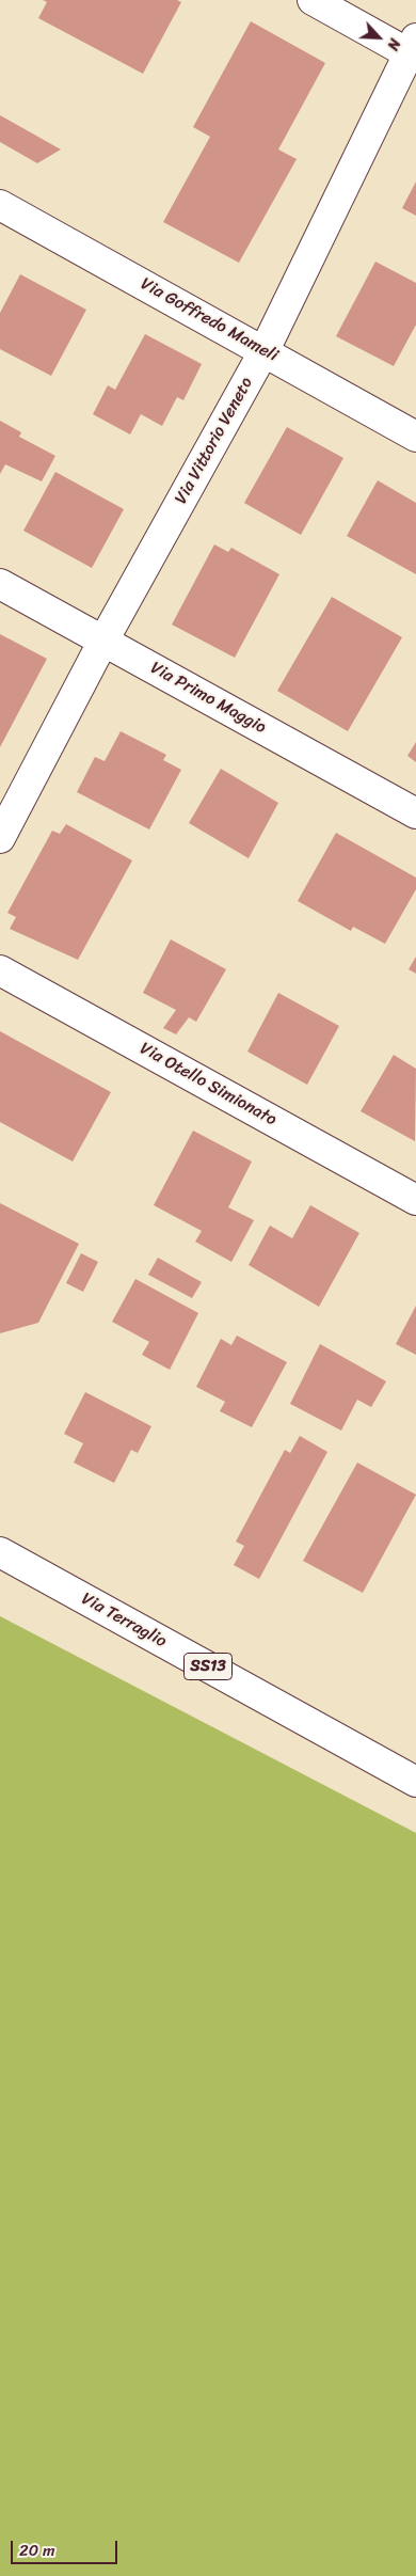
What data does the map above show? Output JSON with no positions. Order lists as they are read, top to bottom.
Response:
{
  "streets": {
    "street": [
      "Via Goffredo Mameli",
      "Via Vittorio Veneto",
      "Via Primo Maggio",
      "Via Otello Simionato",
      "Via Terraglio",
      "SS13"
    ]
  },
  "crossings": [
    ["Via Goffredo Mameli", "Via Vittorio Veneto"],
    ["Via Vittorio Veneto", "Via Primo Maggio"]
  ],
  "scale_bar": "20 m",
  "north": "bottom right"
}
